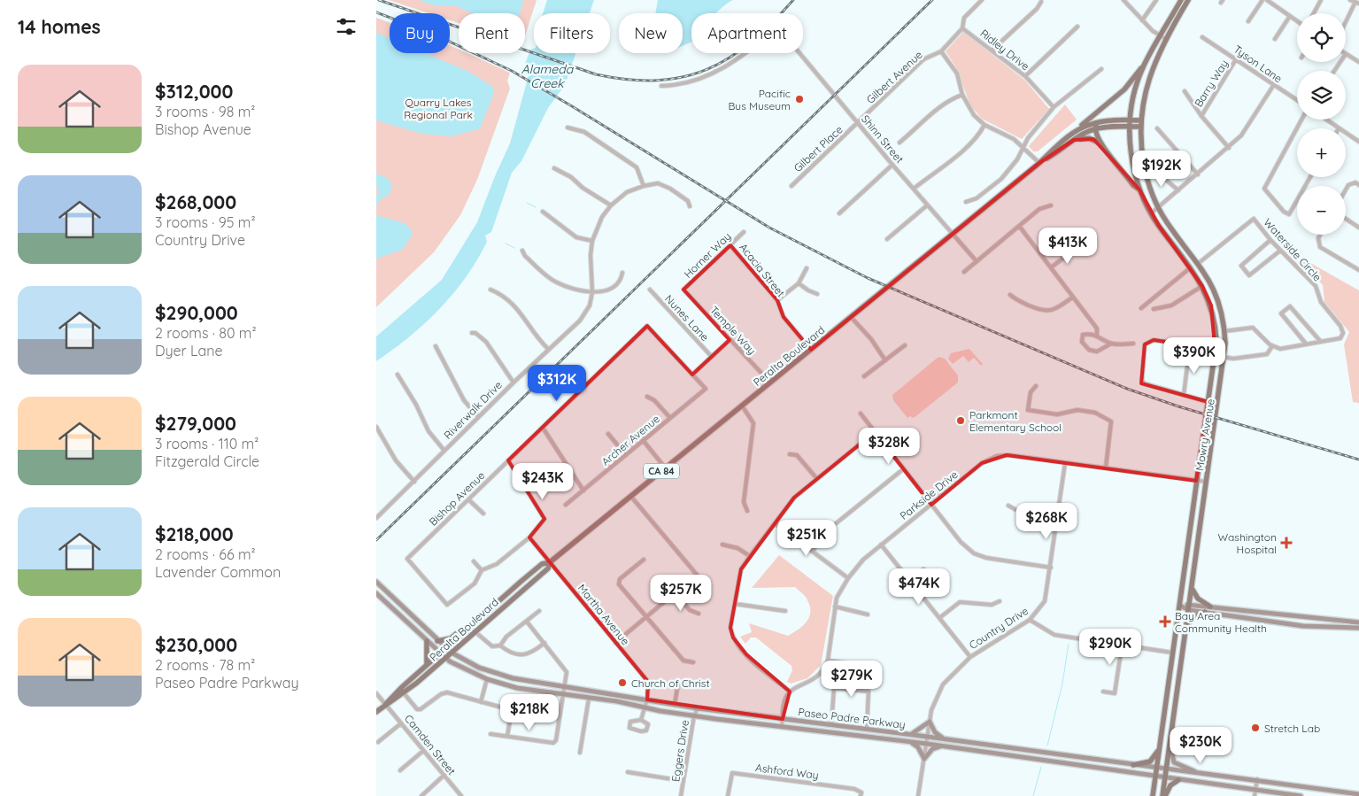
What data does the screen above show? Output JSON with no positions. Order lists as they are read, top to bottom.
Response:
{
  "streets": {
    "main road": [
      "Peralta Boulevard",
      "Mowry Avenue",
      "CA 84",
      "Paseo Padre Parkway"
    ],
    "street": [
      "Ridley Drive",
      "Tyson Lane",
      "Gilbert Avenue",
      "Barry Way",
      "Shinn Street",
      "Gilbert Place",
      "Waterside Circle",
      "Horner Way",
      "Acacia Street",
      "Nunes Lane",
      "Temple Way",
      "Riverwalk Drive",
      "Archer Avenue",
      "Parkside Drive",
      "Bishop Avenue",
      "Martha Avenue",
      "Country Drive",
      "Camden Street",
      "Eggers Drive",
      "Ashford Way"
    ]
  },
  "crossings": [
    ["Ridley Drive", "Gilbert Avenue"],
    ["Tyson Lane", "Barry Way"],
    ["Gilbert Avenue", "Shinn Street"],
    ["Gilbert Avenue", "Gilbert Place"],
    ["Shinn Street", "Gilbert Place"],
    ["Shinn Street", "Peralta Boulevard"],
    ["Waterside Circle", "Mowry Avenue"],
    ["Horner Way", "Acacia Street"],
    ["Horner Way", "Temple Way"],
    ["Acacia Street", "Peralta Boulevard"],
    ["Temple Way", "Peralta Boulevard"],
    ["Peralta Boulevard", "Mowry Avenue"],
    ["Peralta Boulevard", "Martha Avenue"],
    ["Peralta Boulevard", "Paseo Padre Parkway"],
    ["Peralta Boulevard", "Camden Street"],
    ["Mowry Avenue", "Parkside Drive"],
    ["Mowry Avenue", "Paseo Padre Parkway"],
    ["Archer Avenue", "Bishop Avenue"],
    ["Parkside Drive", "Country Drive"],
    ["Martha Avenue", "Paseo Padre Parkway"],
    ["Country Drive", "Paseo Padre Parkway"],
    ["Paseo Padre Parkway", "Eggers Drive"]
  ],
  "water": ["Alameda Creek"],
  "parks": ["Quarry Lakes Regional Park"],
  "places": {
    "other": [
      "Pacific Bus Museum",
      "Parkmont Elementary School",
      "Church of Christ",
      "Stretch Lab"
    ],
    "health": ["Washington Hospital", "Bay Area Community Health"]
  },
  "page": {
    "heading": "14 homes",
    "map_buttons": ["+", "−"],
    "chip": [
      "Buy",
      "Rent",
      "Filters",
      "New",
      "Apartment"
    ],
    "list": [
      {
        "name": "$312,000",
        "note": "3 rooms · 98 m² · Bishop Avenue"
      },
      {
        "name": "$268,000",
        "note": "3 rooms · 95 m² · Country Drive"
      },
      {
        "name": "$290,000",
        "note": "2 rooms · 80 m² · Dyer Lane"
      },
      {
        "name": "$279,000",
        "note": "3 rooms · 110 m² · Fitzgerald Circle"
      },
      {
        "name": "$218,000",
        "note": "2 rooms · 66 m² · Lavender Common"
      },
      {
        "name": "$230,000",
        "note": "2 rooms · 78 m² · Paseo Padre Parkway"
      }
    ],
    "price": [
      "$192K",
      "$413K",
      "$390K",
      "$312K",
      "$328K",
      "$243K",
      "$268K",
      "$251K",
      "$474K",
      "$257K",
      "$290K",
      "$279K",
      "$218K",
      "$230K"
    ]
  }
}
